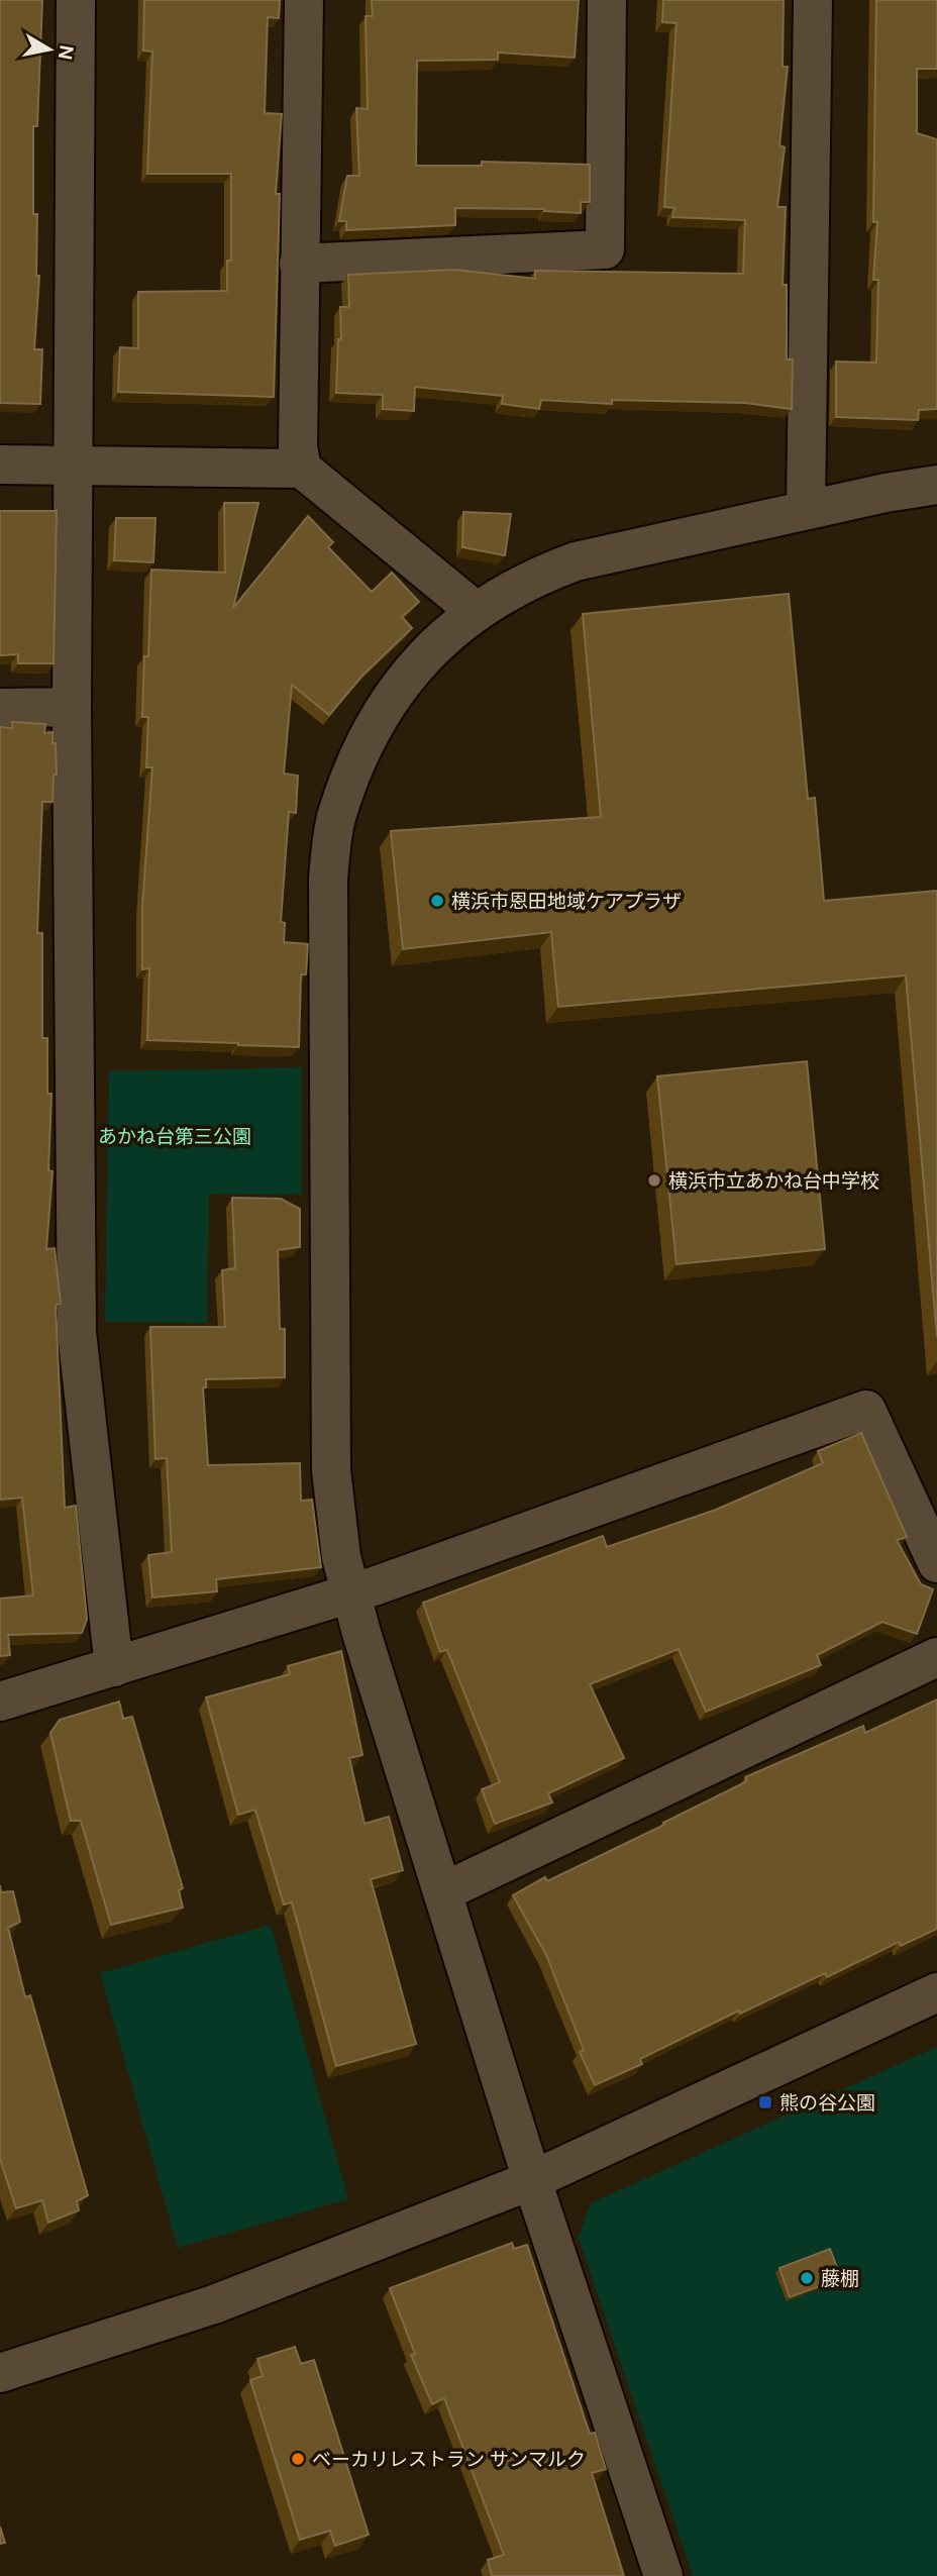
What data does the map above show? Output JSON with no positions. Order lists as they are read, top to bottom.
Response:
{
  "parks": ["あかね台第三公園"],
  "places": {
    "other": [
      "横浜市恩田地域ケアプラザ",
      "横浜市立あかね台中学校",
      "藤棚",
      "ベーカリレストラン サンマルク"
    ],
    "transit": ["熊の谷公園"]
  },
  "north": "right"
}
